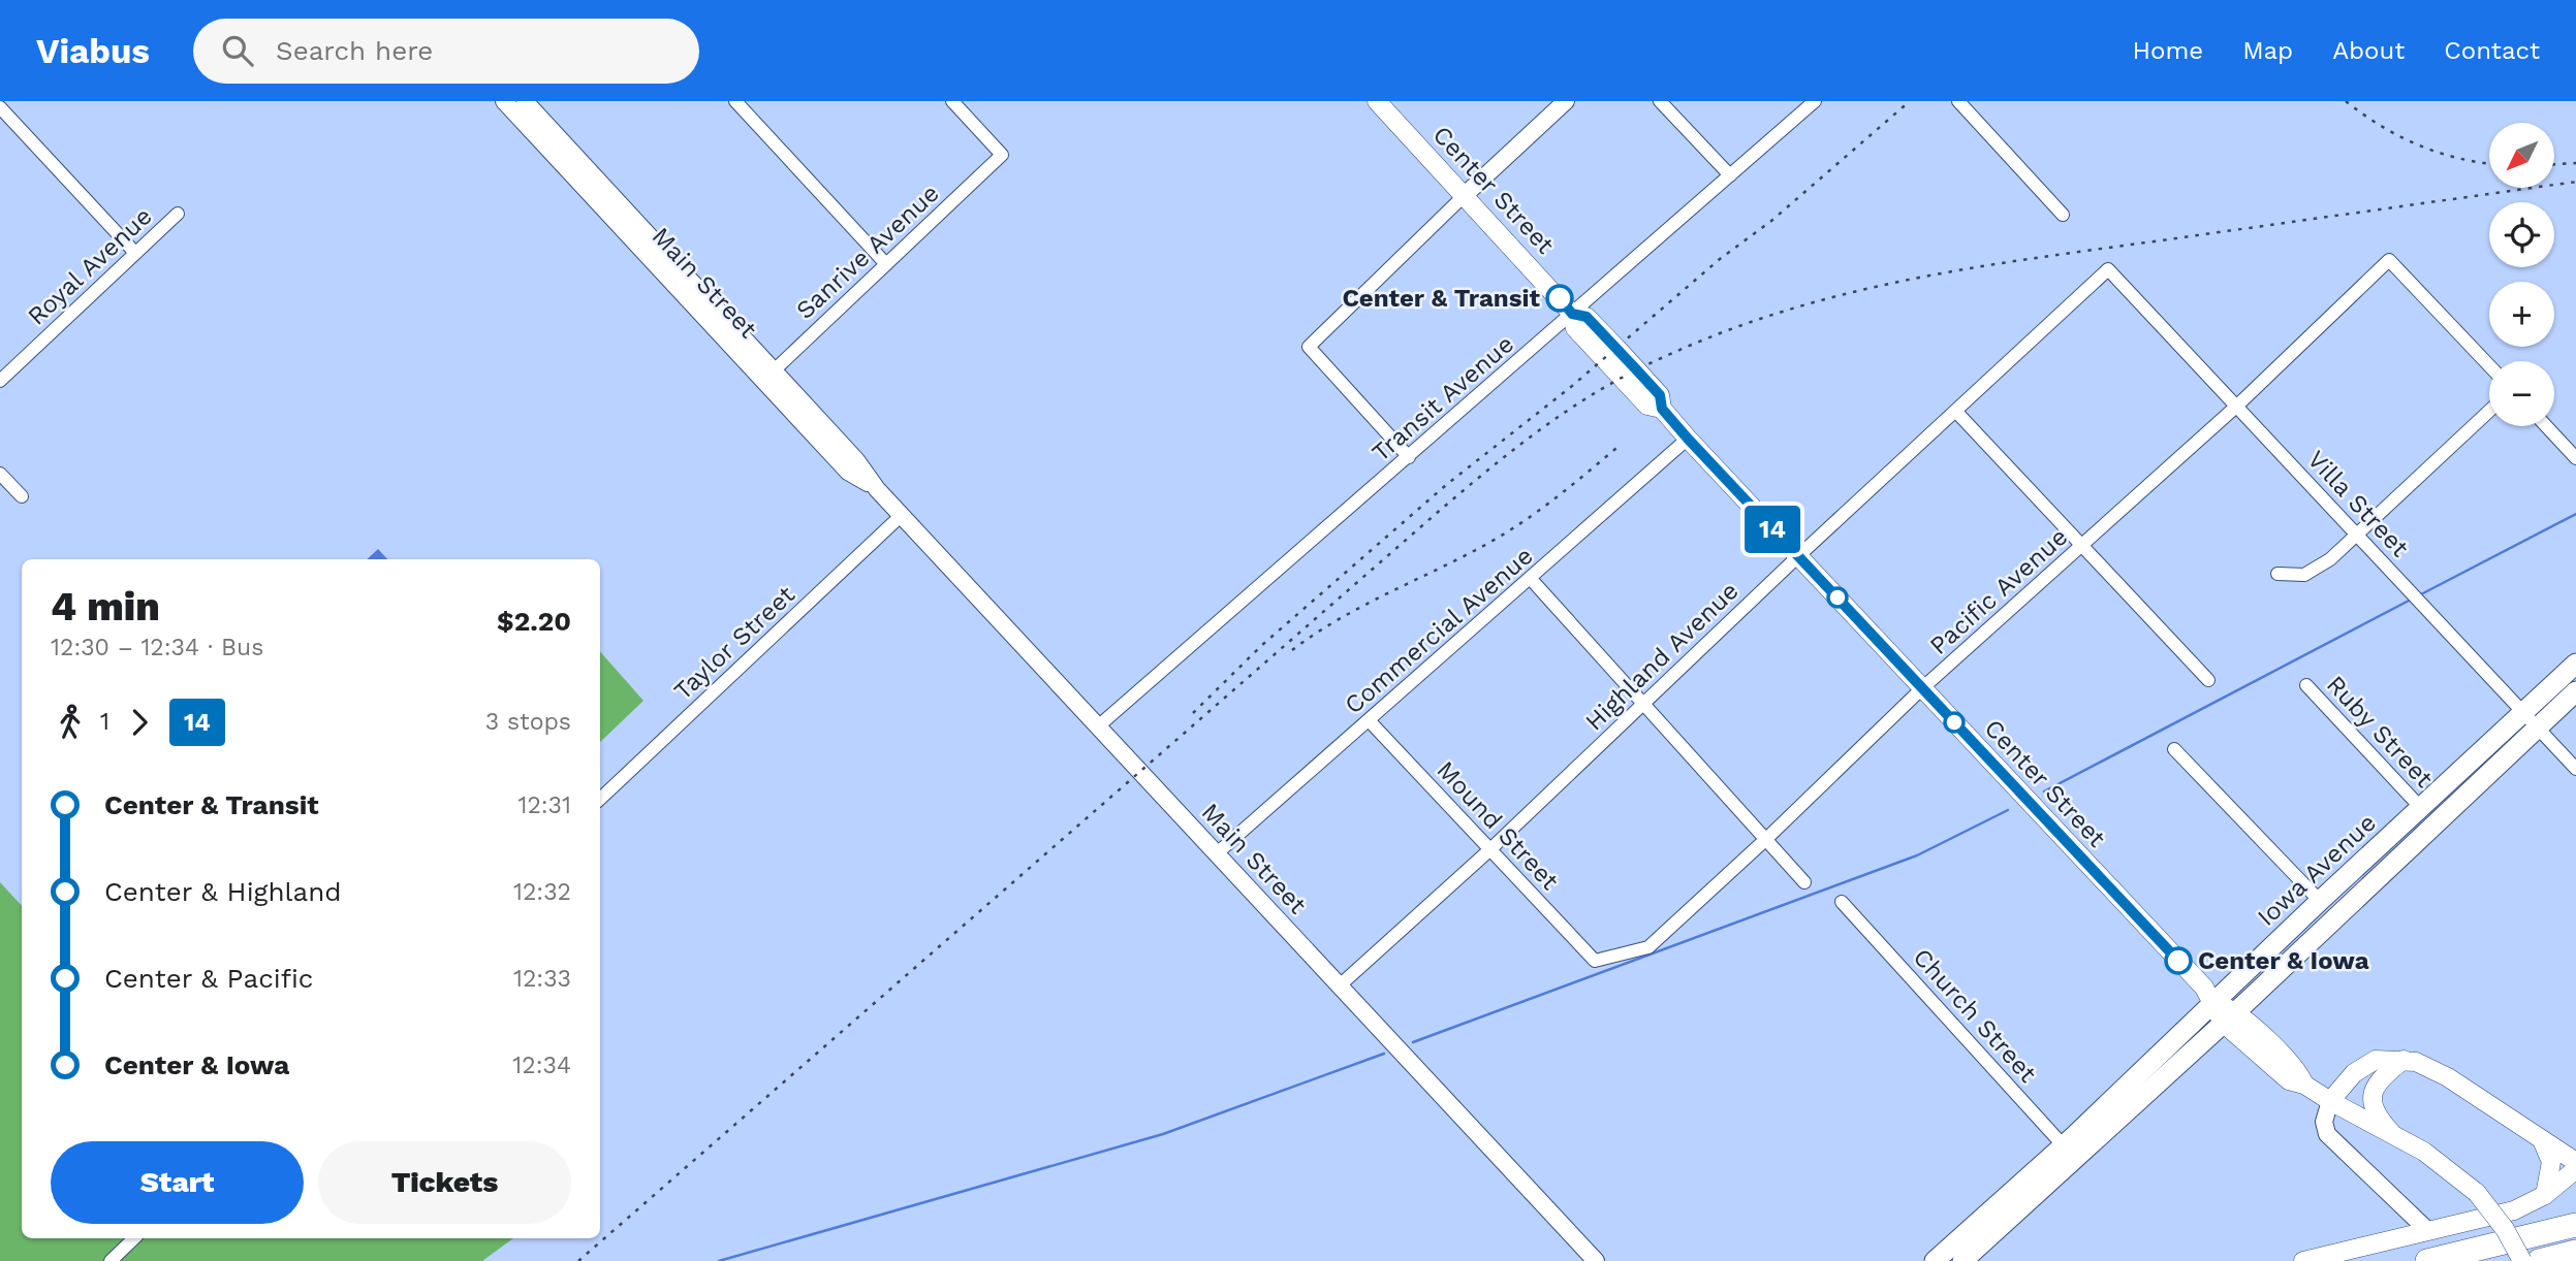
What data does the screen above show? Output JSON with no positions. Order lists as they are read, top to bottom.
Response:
{
  "streets": {
    "main road": ["Center Street", "Iowa Avenue"],
    "street": [
      "Sanrive Avenue",
      "Royal Avenue",
      "Main Street",
      "Transit Avenue",
      "Villa Street",
      "Pacific Avenue",
      "Commercial Avenue",
      "Taylor Street",
      "Highland Avenue",
      "Ruby Street",
      "Mound Street",
      "Church Street"
    ]
  },
  "crossings": [
    ["Center Street", "Transit Avenue"],
    ["Center Street", "Pacific Avenue"],
    ["Center Street", "Commercial Avenue"],
    ["Center Street", "Highland Avenue"],
    ["Center Street", "Iowa Avenue"],
    ["Sanrive Avenue", "Main Street"],
    ["Main Street", "Transit Avenue"],
    ["Main Street", "Commercial Avenue"],
    ["Main Street", "Taylor Street"],
    ["Main Street", "Highland Avenue"],
    ["Villa Street", "Pacific Avenue"],
    ["Villa Street", "Highland Avenue"],
    ["Villa Street", "Iowa Avenue"],
    ["Pacific Avenue", "Mound Street"],
    ["Commercial Avenue", "Mound Street"],
    ["Highland Avenue", "Mound Street"],
    ["Ruby Street", "Iowa Avenue"],
    ["Iowa Avenue", "Church Street"]
  ],
  "places": ["Center & Transit", "Center & Iowa"],
  "lines": ["bus line 14"],
  "north": "bottom left",
  "page": {
    "header": "Viabus",
    "search": "Search here",
    "nav": [
      "Home",
      "Map",
      "About",
      "Contact"
    ],
    "on_map": "14",
    "map_buttons": ["+", "−"],
    "heading": ["4 min", "12:30 – 12:34 · Bus", "$2.20"],
    "legs": ["1", "14", "3 stops"],
    "list": [
      {
        "name": "Center & Transit",
        "value": "12:31"
      },
      {
        "name": "Center & Highland",
        "value": "12:32"
      },
      {
        "name": "Center & Pacific",
        "value": "12:33"
      },
      {
        "name": "Center & Iowa",
        "value": "12:34"
      }
    ],
    "buttons": ["Start", "Tickets"]
  }
}
